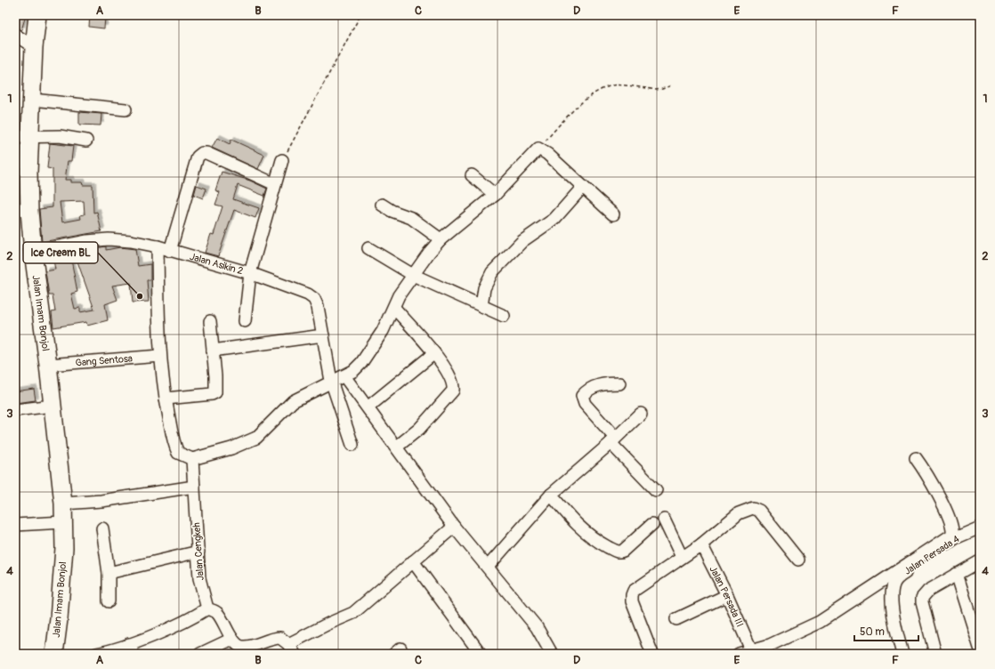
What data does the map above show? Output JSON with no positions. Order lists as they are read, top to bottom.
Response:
{
  "streets": {
    "highway": ["Jalan Imam Bonjol"],
    "street": [
      "Jalan Asikin 2",
      "Gang Sentosa",
      "Jalan Cengkeh",
      "Jalan Persada 4",
      "Jalan Persada III"
    ]
  },
  "crossings": [
    ["Jalan Asikin 2", "Jalan Imam Bonjol"],
    ["Jalan Imam Bonjol", "Gang Sentosa"]
  ],
  "places": ["Ice Cream BL"],
  "scale_bar": "50 m",
  "grid": {
    "columns": [
      "A",
      "B",
      "C",
      "D",
      "E",
      "F"
    ],
    "rows": [
      "1",
      "2",
      "3",
      "4"
    ]
  }
}
